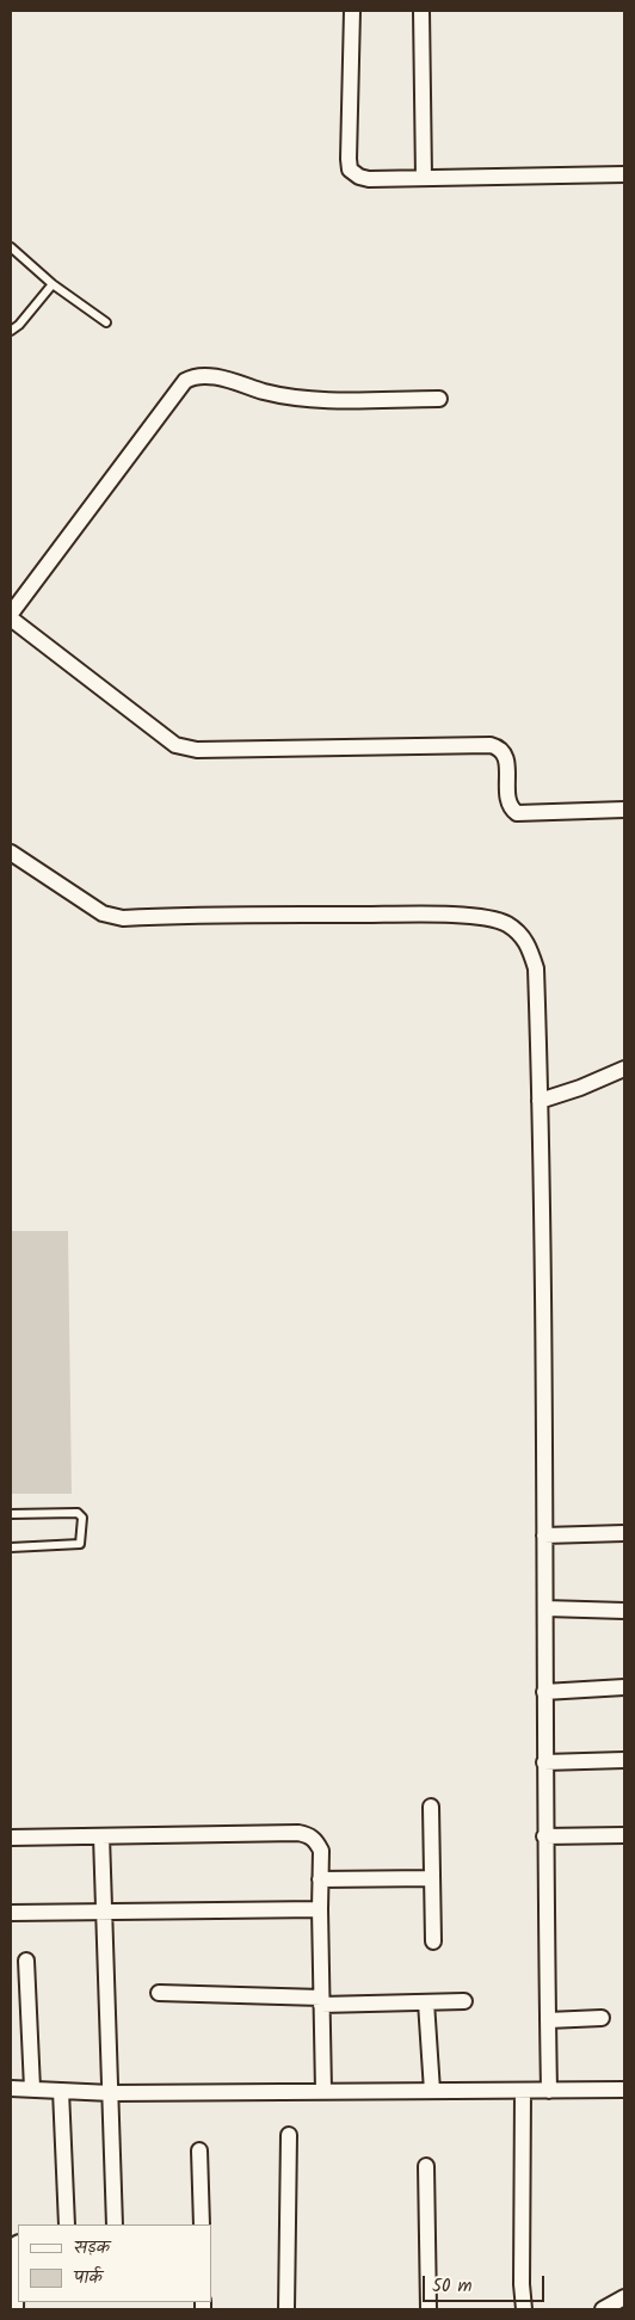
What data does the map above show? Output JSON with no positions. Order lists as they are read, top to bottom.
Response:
{
  "legend": ["सड़क", "पार्क"],
  "scale_bar": "50 m"
}
